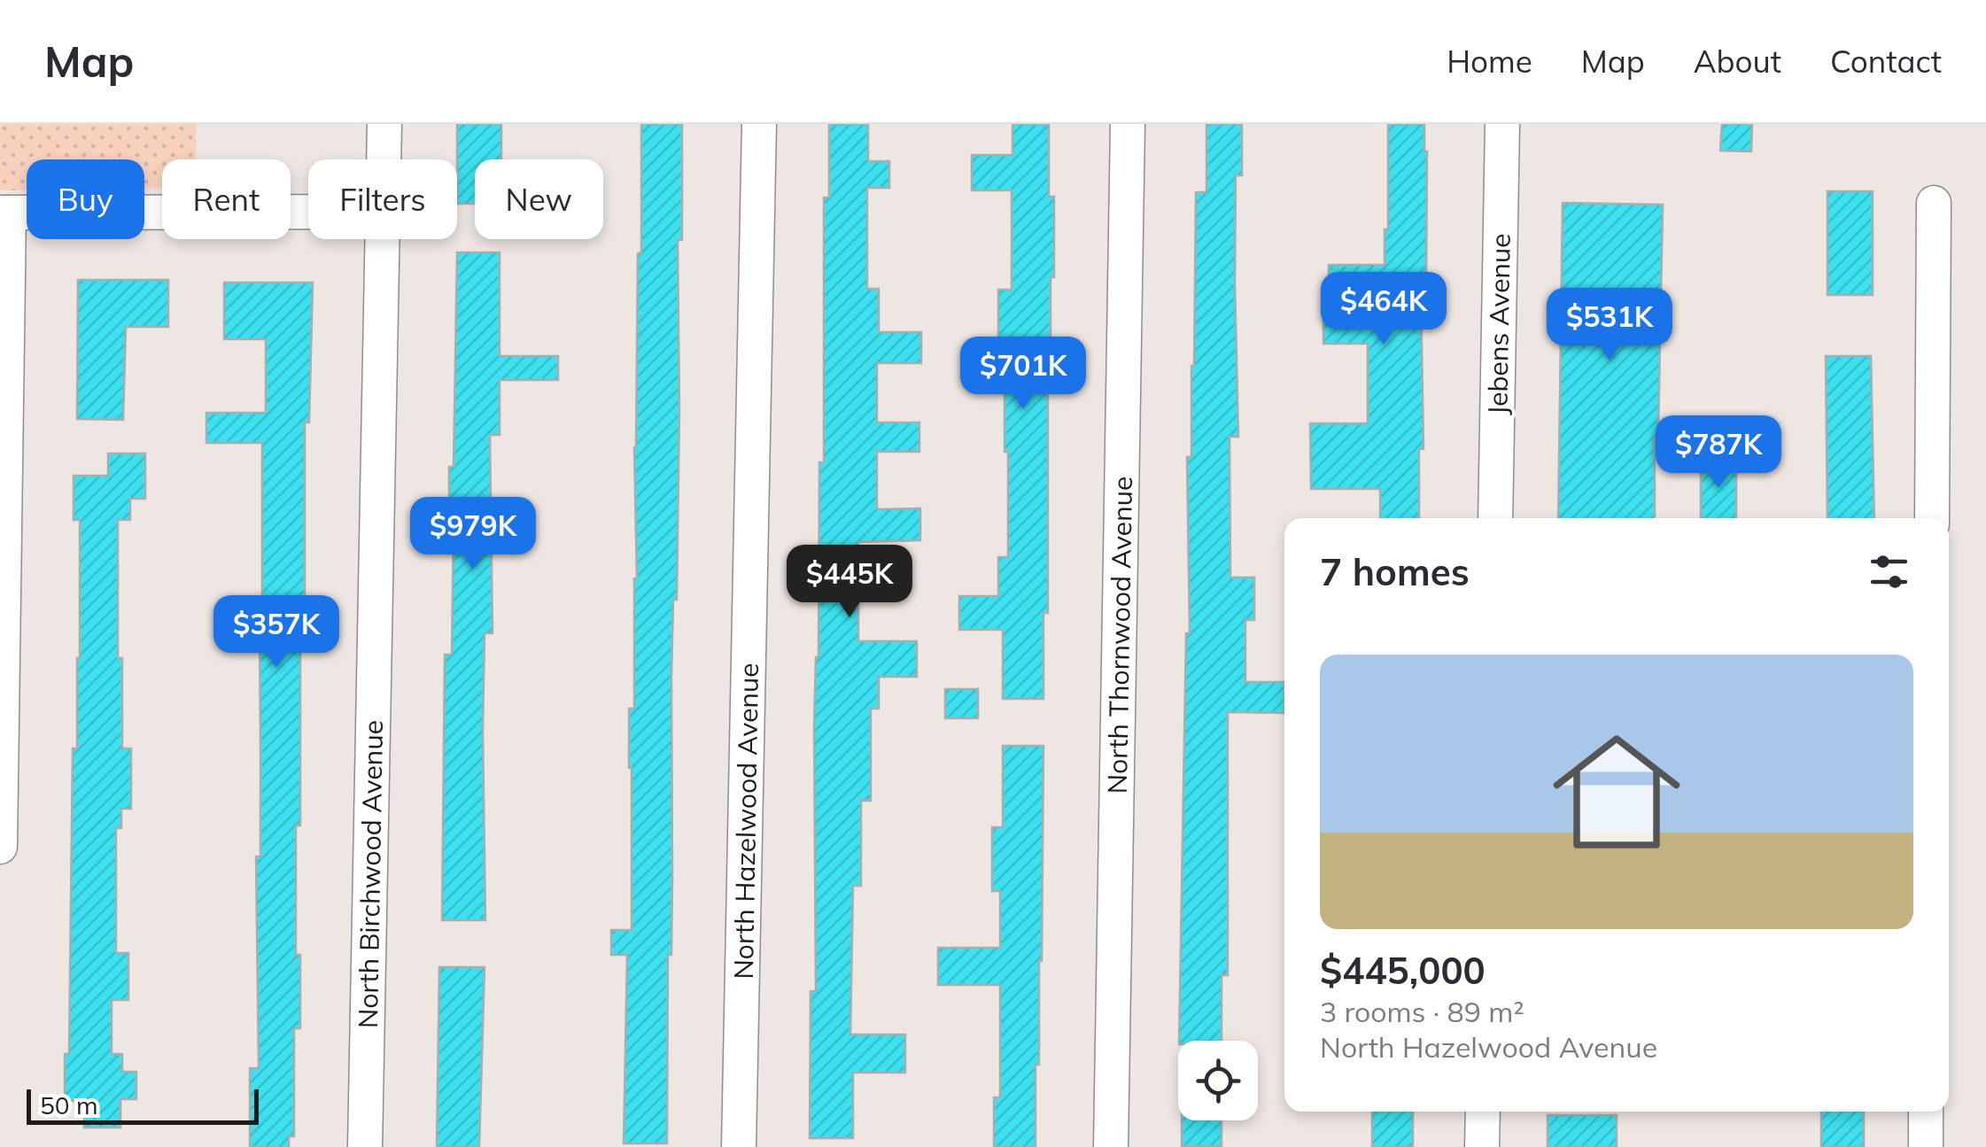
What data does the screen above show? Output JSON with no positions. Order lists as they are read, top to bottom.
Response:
{
  "streets": {
    "street": [
      "Jebens Avenue",
      "North Thornwood Avenue",
      "North Hazelwood Avenue",
      "North Birchwood Avenue"
    ]
  },
  "scale_bar": "50 m",
  "page": {
    "header": "Map",
    "nav": [
      "Home",
      "Map",
      "About",
      "Contact"
    ],
    "chip": [
      "Buy",
      "Rent",
      "Filters",
      "New"
    ],
    "price": [
      "$464K",
      "$531K",
      "$701K",
      "$787K",
      "$979K",
      "$445K",
      "$357K"
    ],
    "heading": "7 homes",
    "list": [
      {
        "name": "$445,000",
        "note": "3 rooms · 89 m² · North Hazelwood Avenue"
      }
    ],
    "scale": "50 m"
  }
}
